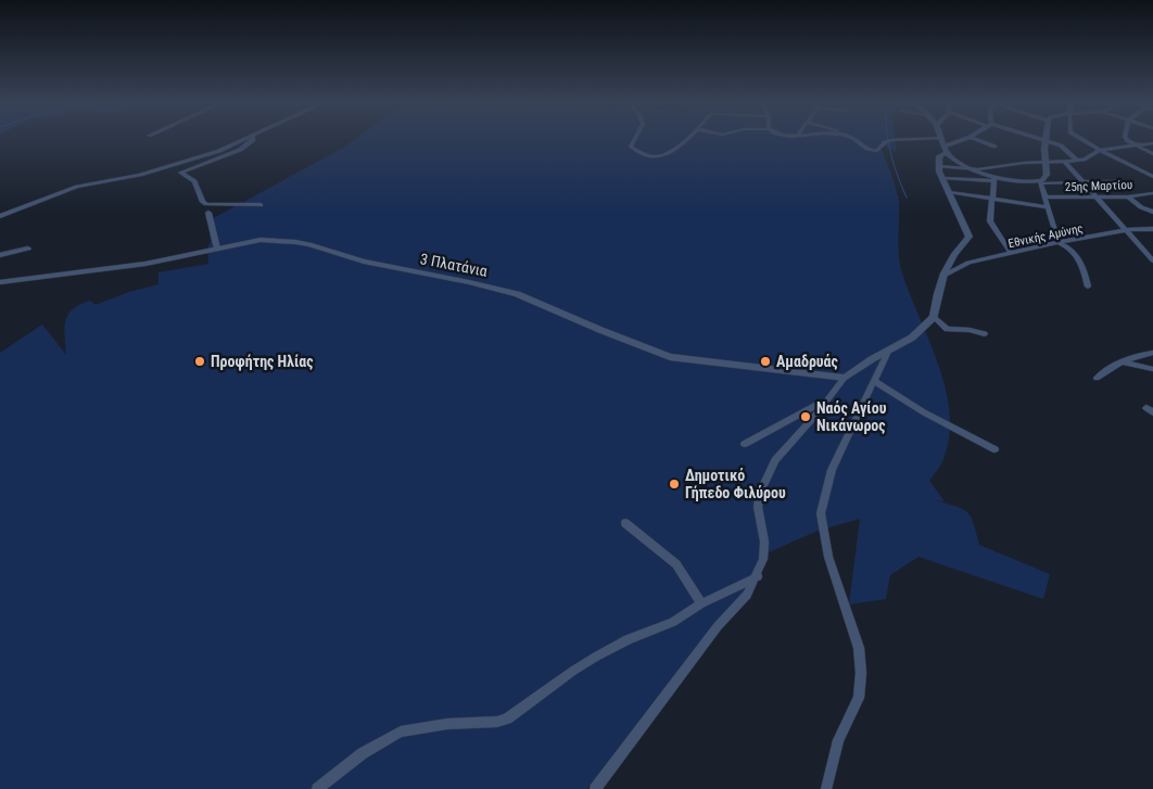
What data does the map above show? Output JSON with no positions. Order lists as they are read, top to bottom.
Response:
{
  "streets": {
    "street": ["25ης Μαρτίου", "Εθνικής Αμύνης", "3 Πλατάνια"]
  },
  "places": [
    "Προφήτης Ηλίας",
    "Αμαδρυάς",
    "Ναός Αγίου Νικάνωρος",
    "Δημοτικό Γήπεδο Φιλύρου"
  ]
}
